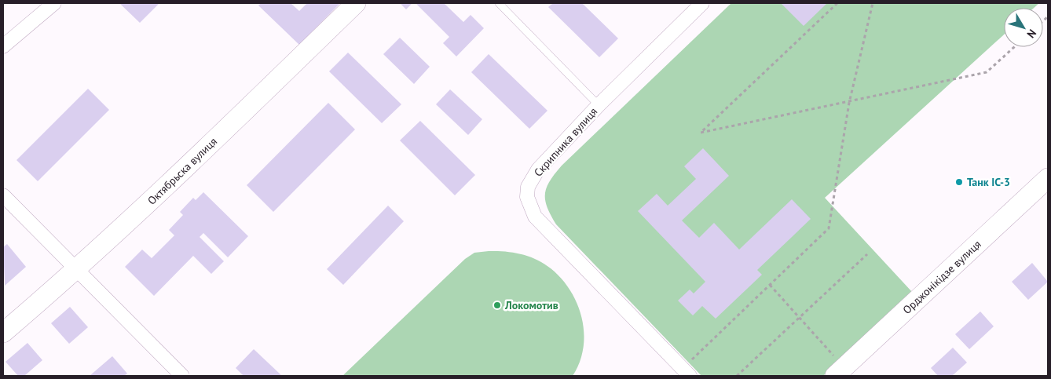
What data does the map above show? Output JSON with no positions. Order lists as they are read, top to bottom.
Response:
{
  "streets": {
    "main road": ["Октябрьска вулиця", "Орджонікідзе вулиця"],
    "street": ["Скрипника вулиця"]
  },
  "places": ["Танк ІС-3", "Локомотив"],
  "north": "bottom right"
}
